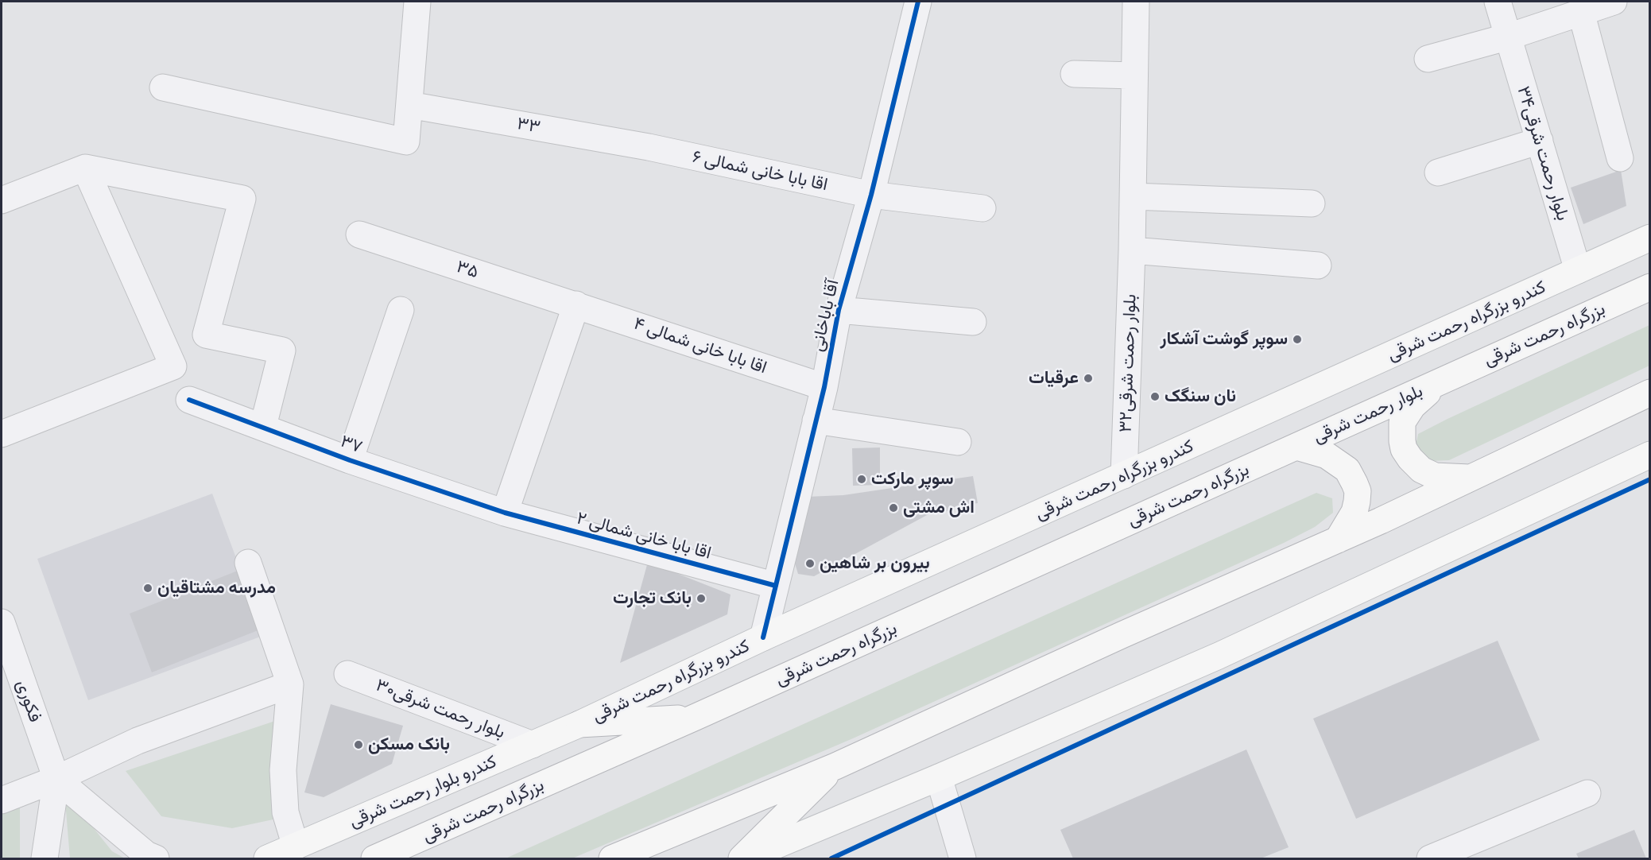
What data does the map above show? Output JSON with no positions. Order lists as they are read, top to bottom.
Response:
{
  "streets": {
    "main road": [
      "کندرو بزرگراه رحمت شرقی",
      "بزرگراه رحمت شرقی",
      "بلوار رحمت شرقی",
      "کندرو بلوار رحمت شرقی"
    ],
    "street": [
      "۳۳",
      "بلوار رحمت شرقی۳۴",
      "۶ اقا بابا خانی شمالی",
      "۳۵",
      "آقا باباخانی",
      "۴ اقا بابا خانی شمالی",
      "بلوار رحمت شرقی۳۲",
      "۳۷",
      "۲ اقا بابا خانی شمالی",
      "فکوری",
      "بلوار رحمت شرقی۳۰"
    ]
  },
  "crossings": [
    ["۳۳", "۶ اقا بابا خانی شمالی"],
    ["بلوار رحمت شرقی۳۴", "کندرو بزرگراه رحمت شرقی"],
    ["۶ اقا بابا خانی شمالی", "آقا باباخانی"],
    ["۳۵", "۴ اقا بابا خانی شمالی"],
    ["آقا باباخانی", "کندرو بزرگراه رحمت شرقی"],
    ["آقا باباخانی", "۴ اقا بابا خانی شمالی"],
    ["آقا باباخانی", "۲ اقا بابا خانی شمالی"],
    ["کندرو بزرگراه رحمت شرقی", "بلوار رحمت شرقی۳۲"],
    ["کندرو بزرگراه رحمت شرقی", "کندرو بلوار رحمت شرقی"],
    ["بزرگراه رحمت شرقی", "بلوار رحمت شرقی"],
    ["۳۷", "۲ اقا بابا خانی شمالی"],
    ["بلوار رحمت شرقی۳۰", "کندرو بلوار رحمت شرقی"]
  ],
  "places": [
    "سوپر گوشت آشکار",
    "عرقیات",
    "نان سنگک",
    "سوپر مارکت",
    "اش مشتی",
    "بیرون بر شاهین",
    "مدرسه مشتاقیان",
    "بانک تجارت",
    "بانک مسکن"
  ]
}
